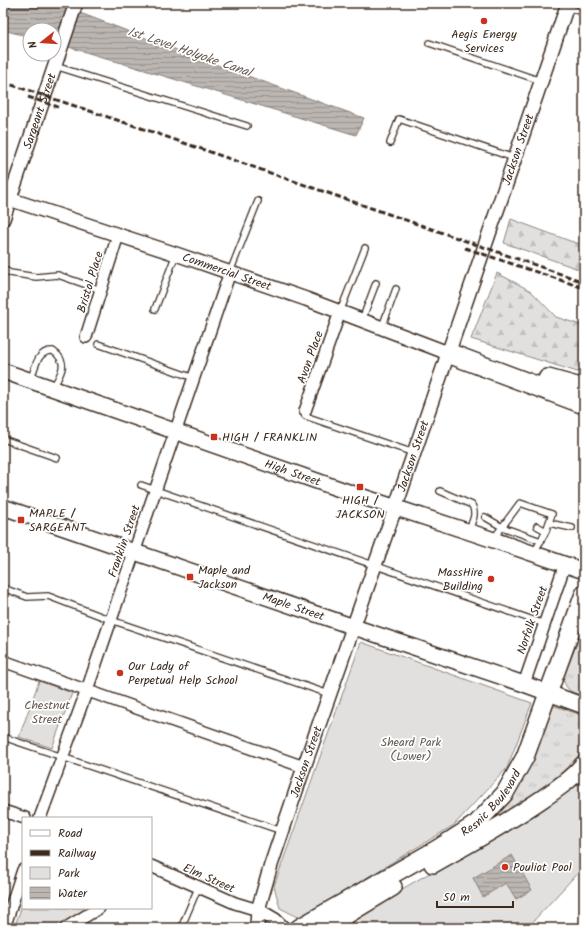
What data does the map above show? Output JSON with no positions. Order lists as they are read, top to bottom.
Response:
{
  "streets": {
    "main road": ["High Street", "Maple Street", "Resnic Boulevard"],
    "street": [
      "Sargeant Street",
      "Jackson Street",
      "Commercial Street",
      "Bristol Place",
      "Avon Place",
      "Franklin Street",
      "Norfolk Street",
      "Elm Street"
    ]
  },
  "crossings": [
    ["Sargeant Street", "Commercial Street"],
    ["Jackson Street", "Commercial Street"],
    ["Jackson Street", "High Street"],
    ["Jackson Street", "Maple Street"],
    ["Jackson Street", "Elm Street"],
    ["Commercial Street", "Bristol Place"],
    ["Commercial Street", "Avon Place"],
    ["Commercial Street", "Franklin Street"],
    ["High Street", "Franklin Street"],
    ["High Street", "Norfolk Street"],
    ["Franklin Street", "Maple Street"],
    ["Maple Street", "Norfolk Street"],
    ["Maple Street", "Resnic Boulevard"]
  ],
  "water": ["1st Level Holyoke Canal"],
  "parks": ["Chestnut Street", "Sheard Park (Lower)"],
  "places": {
    "other": [
      "Aegis Energy Services",
      "MassHire Building",
      "Our Lady of Perpetual Help School",
      "Pouliot Pool"
    ],
    "transit": [
      "HIGH / FRANKLIN",
      "HIGH / JACKSON",
      "MAPLE / SARGEANT",
      "Maple and Jackson"
    ]
  },
  "legend": [
    "Road",
    "Railway",
    "Park",
    "Water"
  ],
  "scale_bar": "50 m",
  "north": "left"
}
